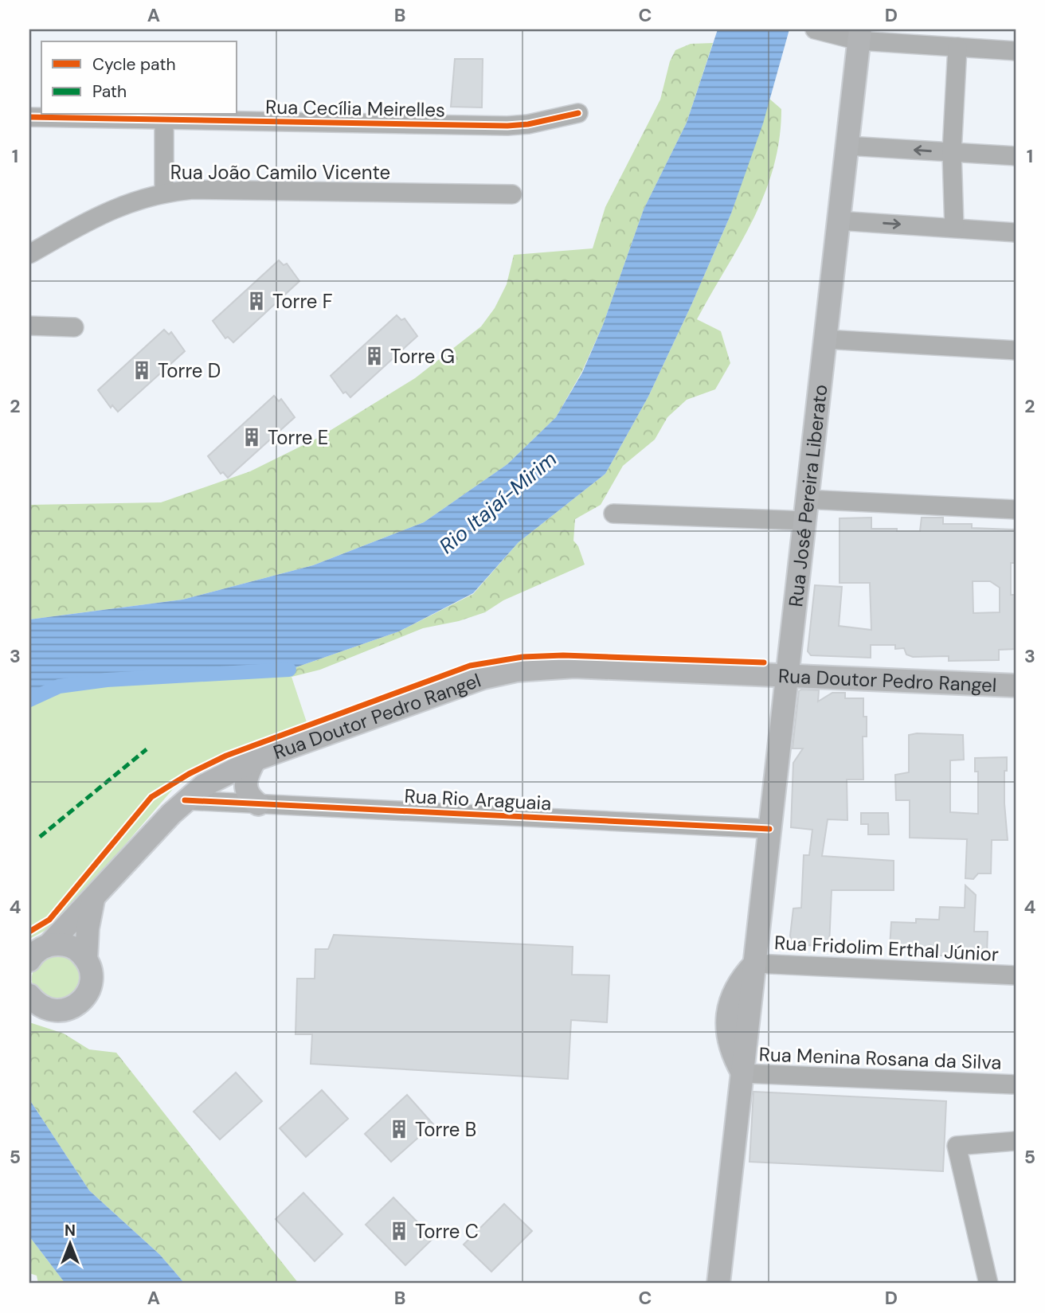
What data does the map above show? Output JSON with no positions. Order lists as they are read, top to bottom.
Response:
{
  "streets": {
    "main road": ["Rua José Pereira Liberato", "Rua Doutor Pedro Rangel"],
    "street": [
      "Rua Cecília Meirelles",
      "Rua João Camilo Vicente",
      "Rua Rio Araguaia",
      "Rua Fridolim Erthal Júnior",
      "Rua Menina Rosana da Silva"
    ]
  },
  "crossings": [
    ["Rua José Pereira Liberato", "Rua Doutor Pedro Rangel"],
    ["Rua José Pereira Liberato", "Rua Rio Araguaia"],
    ["Rua José Pereira Liberato", "Rua Fridolim Erthal Júnior"],
    ["Rua José Pereira Liberato", "Rua Menina Rosana da Silva"],
    ["Rua Doutor Pedro Rangel", "Rua Rio Araguaia"]
  ],
  "water": ["Rio Itajaí-Mirim"],
  "places": {
    "building": [
      "Torre F",
      "Torre G",
      "Torre D",
      "Torre E",
      "Torre B",
      "Torre C"
    ]
  },
  "legend": ["Cycle path", "Path"],
  "north": "top",
  "grid": {
    "columns": [
      "A",
      "B",
      "C",
      "D"
    ],
    "rows": [
      "1",
      "2",
      "3",
      "4",
      "5"
    ]
  }
}
